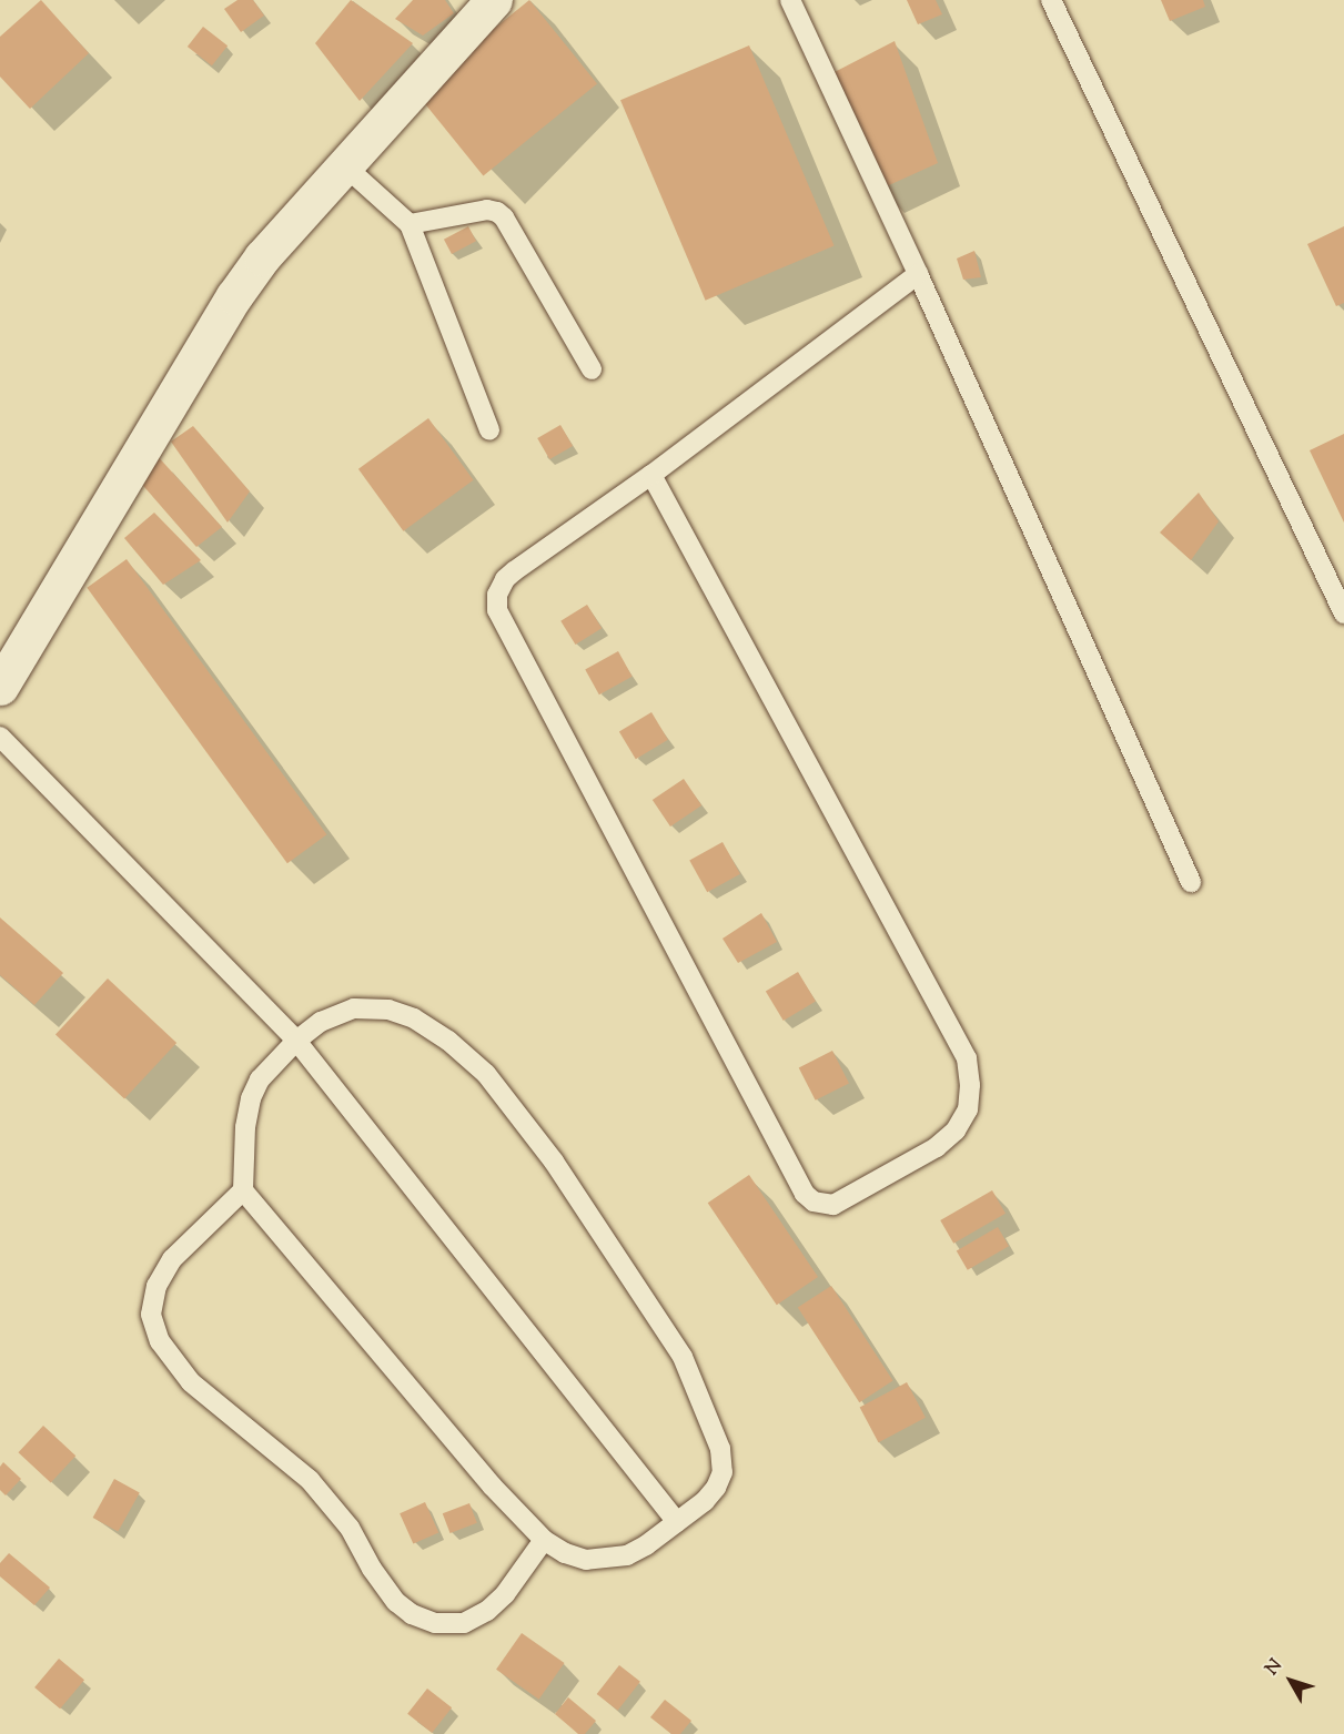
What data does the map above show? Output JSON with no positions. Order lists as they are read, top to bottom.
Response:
{
  "north": "top left"
}
